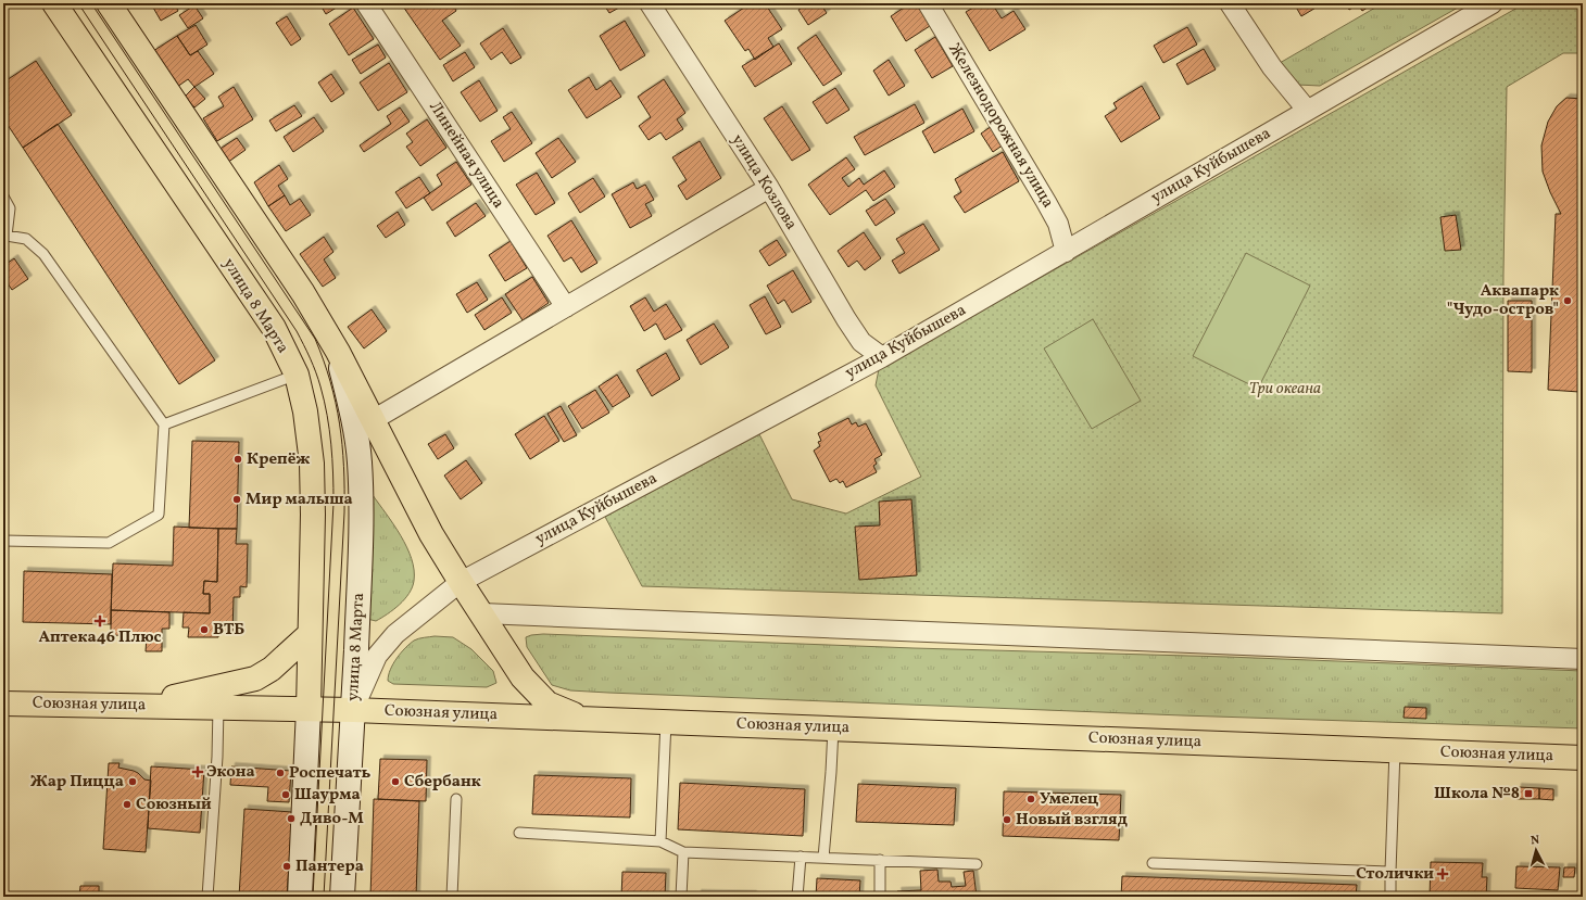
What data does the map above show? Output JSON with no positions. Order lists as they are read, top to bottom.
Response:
{
  "streets": {
    "main road": ["улица 8 Марта", "Союзная улица"],
    "street": [
      "Железнодорожная улица",
      "Линейная улица",
      "улица Куйбышева",
      "улица Козлова"
    ]
  },
  "crossings": [
    ["Железнодорожная улица", "улица Куйбышева"],
    ["улица Куйбышева", "улица Козлова"],
    ["улица Куйбышева", "улица 8 Марта"],
    ["улица Куйбышева", "Союзная улица"],
    ["улица 8 Марта", "Союзная улица"]
  ],
  "parks": ["Три океана"],
  "places": {
    "other": [
      "Аквапарк \"Чудо-остров\"",
      "Крепёж",
      "Мир малыша",
      "ВТБ",
      "Роспечать",
      "Жар Пицца",
      "Сбербанк",
      "Шаурма",
      "Умелец",
      "Союзный",
      "Диво-М",
      "Новый взгляд",
      "Пантера"
    ],
    "health": ["Аптека46 Плюс", "Экона", "Столички"],
    "transit": ["Школа №8"]
  },
  "north": "top"
}
